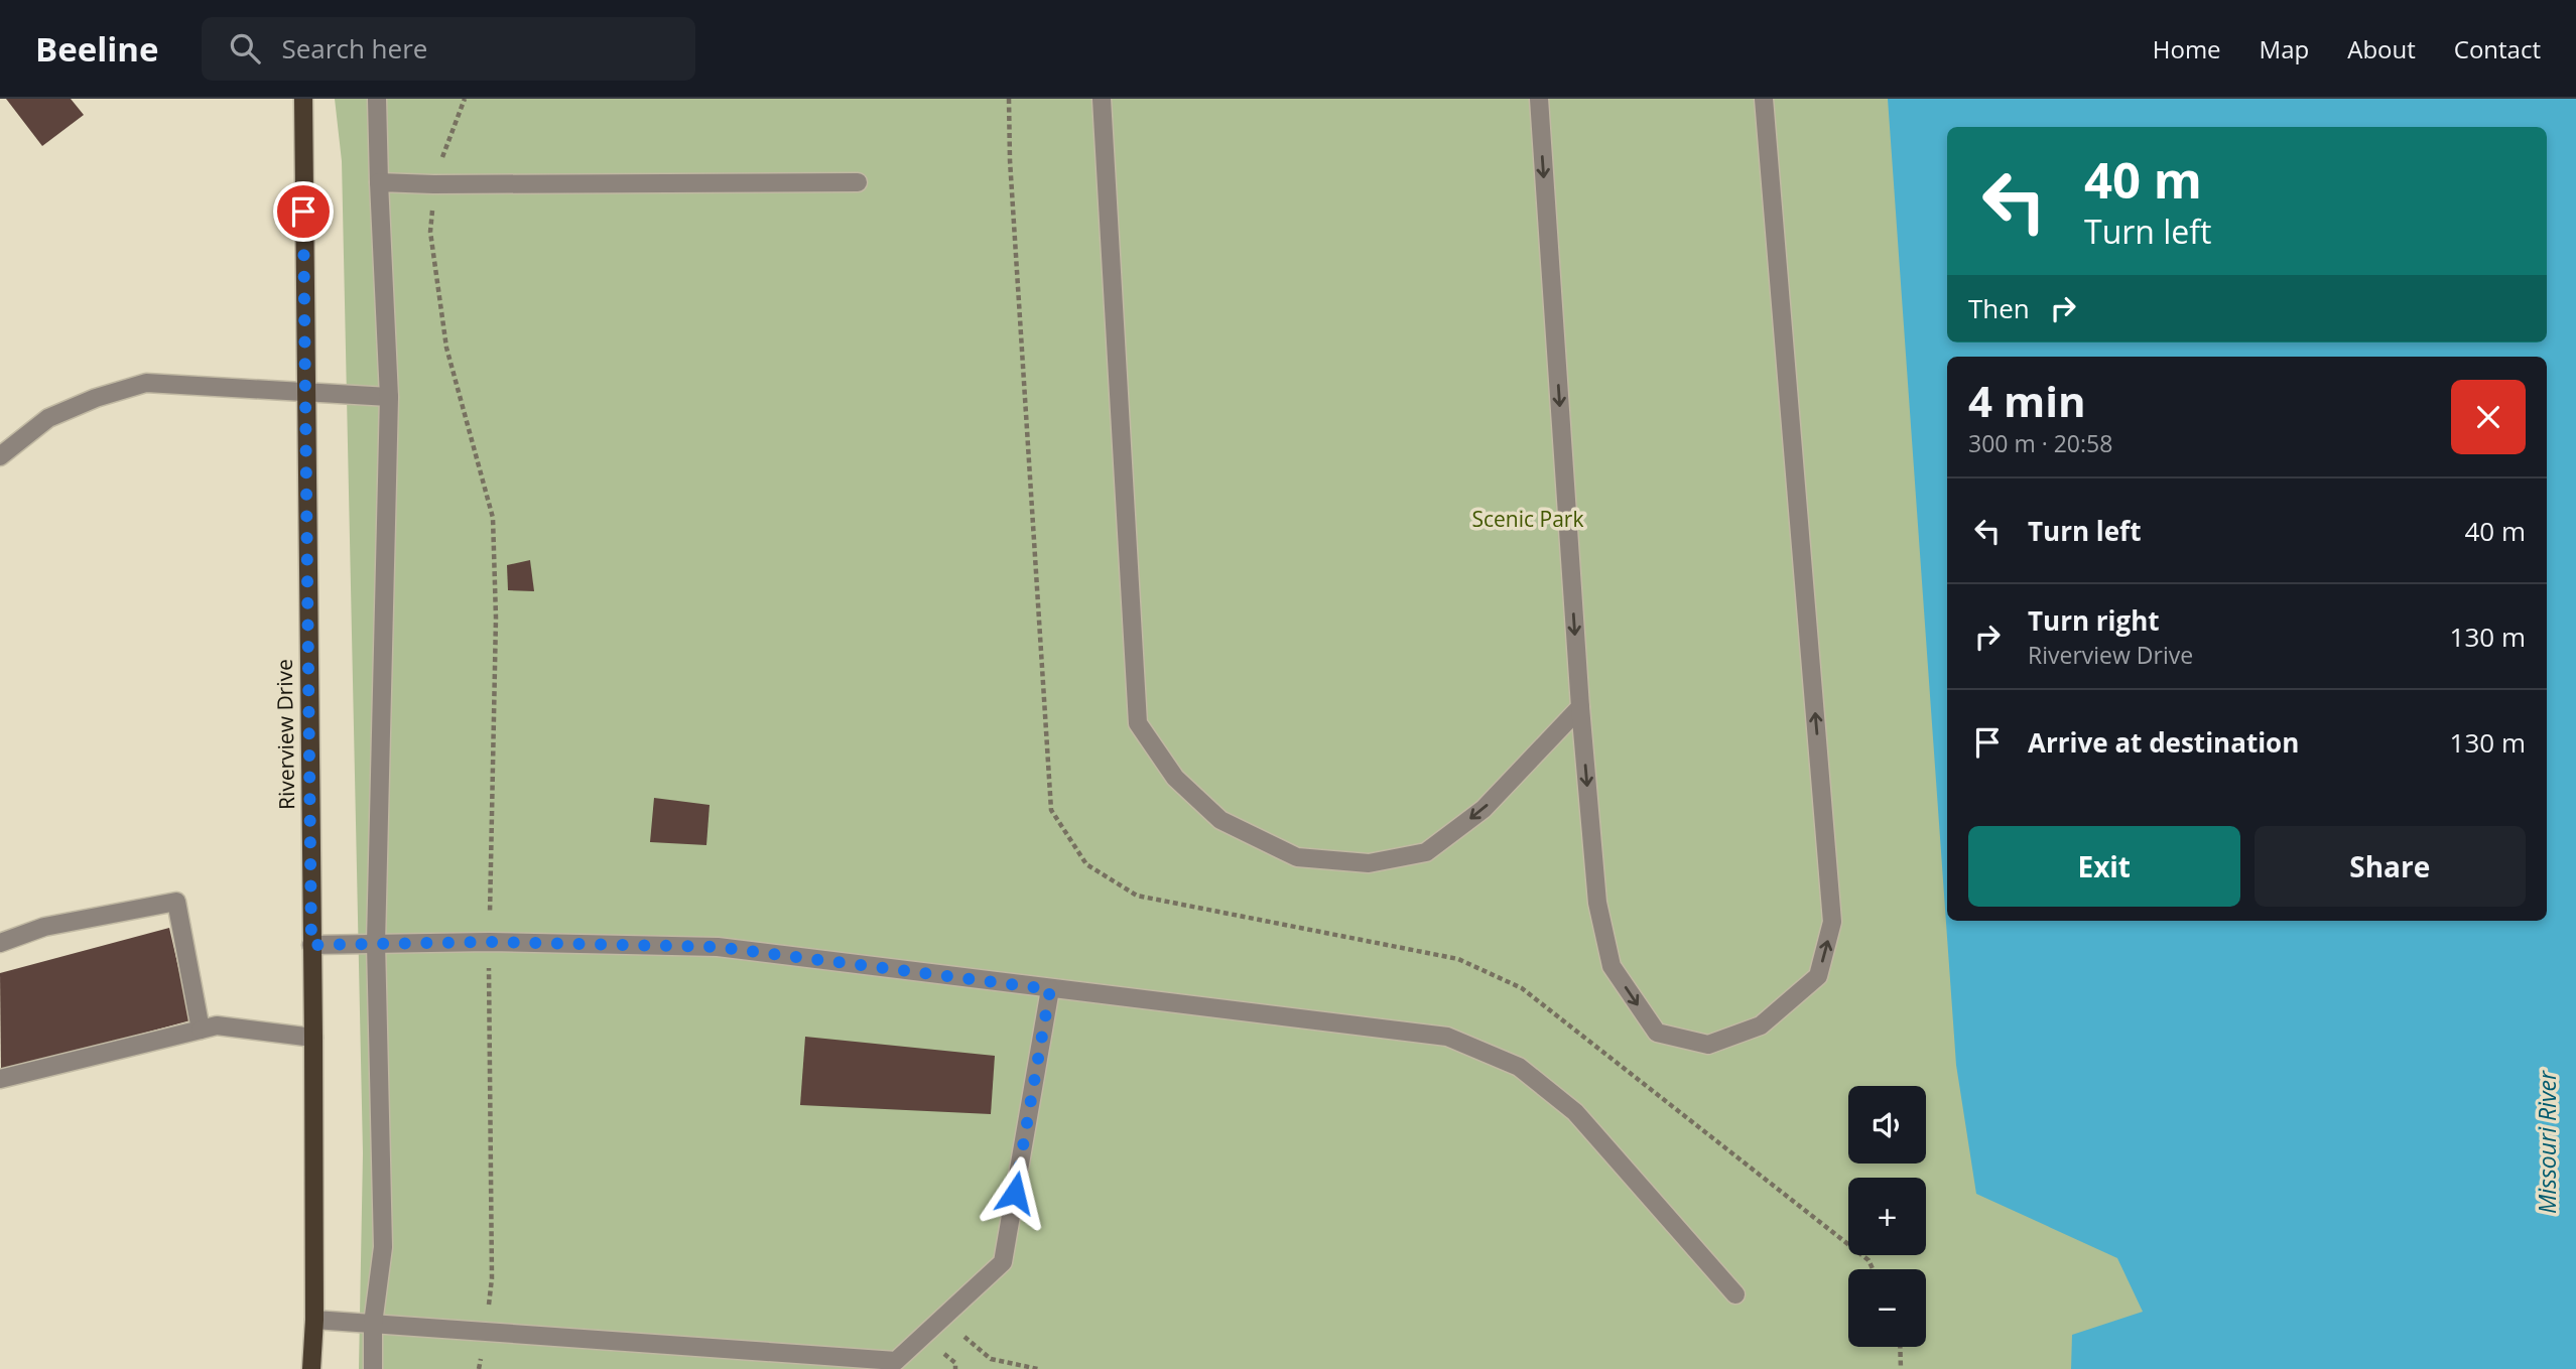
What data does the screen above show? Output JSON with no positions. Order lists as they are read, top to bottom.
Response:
{
  "streets": {
    "main road": ["Riverview Drive"]
  },
  "water": ["Missouri River"],
  "parks": ["Scenic Park"],
  "page": {
    "header": "Beeline",
    "search": "Search here",
    "nav": [
      "Home",
      "Map",
      "About",
      "Contact"
    ],
    "turn": ["40 m", "Turn left"],
    "then": "Then",
    "heading": ["4 min", "300 m · 20:58"],
    "list": [
      {
        "name": "Turn left",
        "value": "40 m"
      },
      {
        "name": "Turn right",
        "note": "Riverview Drive",
        "value": "130 m"
      },
      {
        "name": "Arrive at destination",
        "value": "130 m"
      }
    ],
    "buttons": ["Exit", "Share"],
    "map_buttons": ["+", "−"]
  }
}
